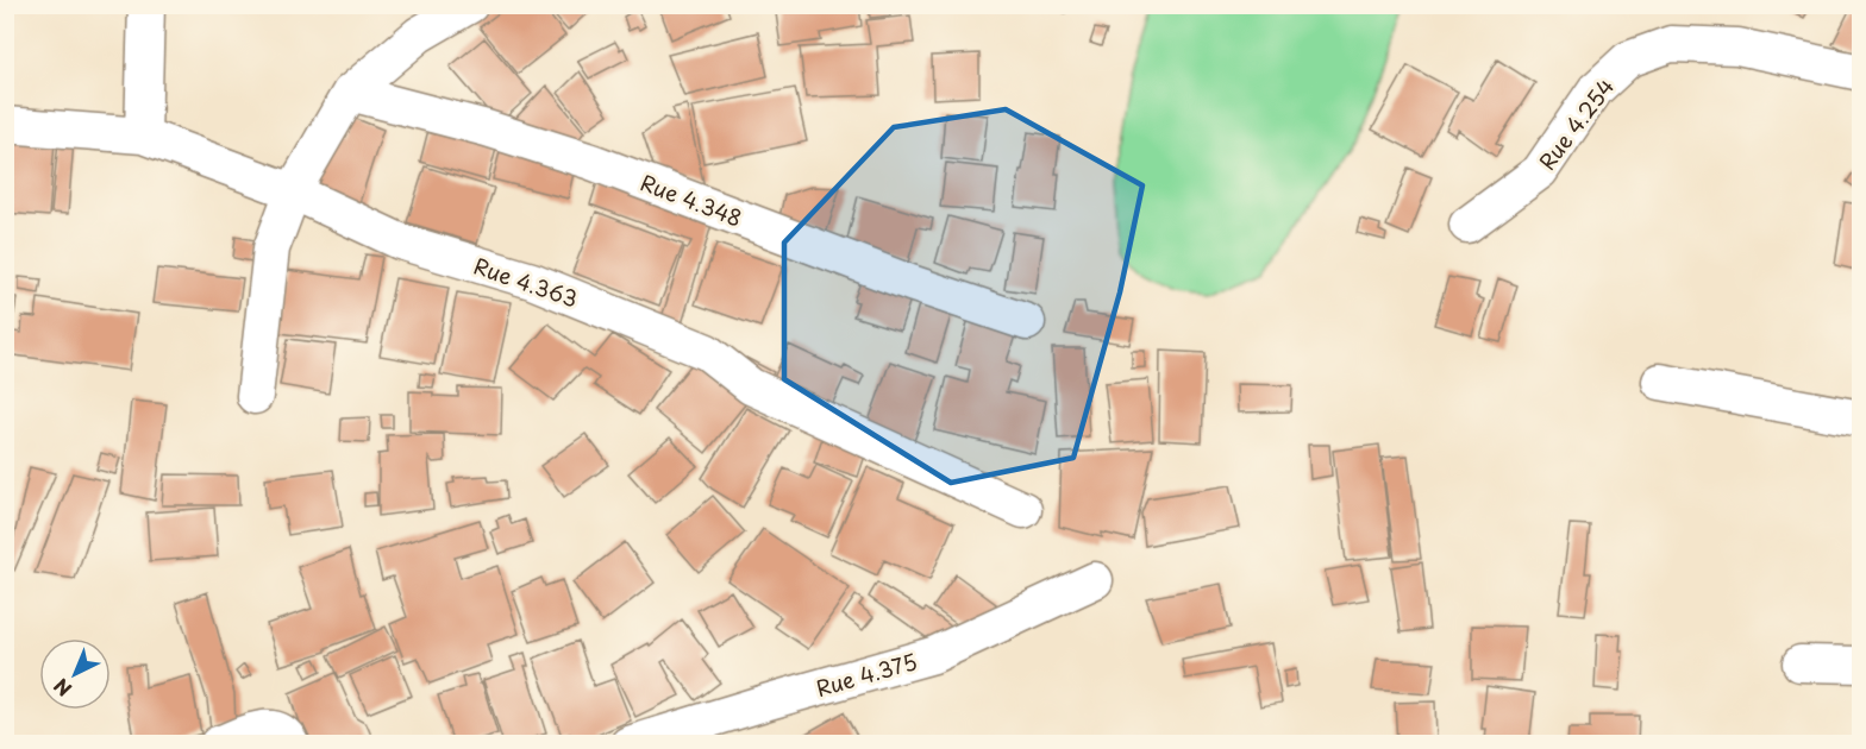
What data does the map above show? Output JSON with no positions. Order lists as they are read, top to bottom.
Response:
{
  "streets": {
    "street": [
      "Rue 4.254",
      "Rue 4.348",
      "Rue 4.363",
      "Rue 4.375"
    ]
  },
  "north": "bottom left"
}
